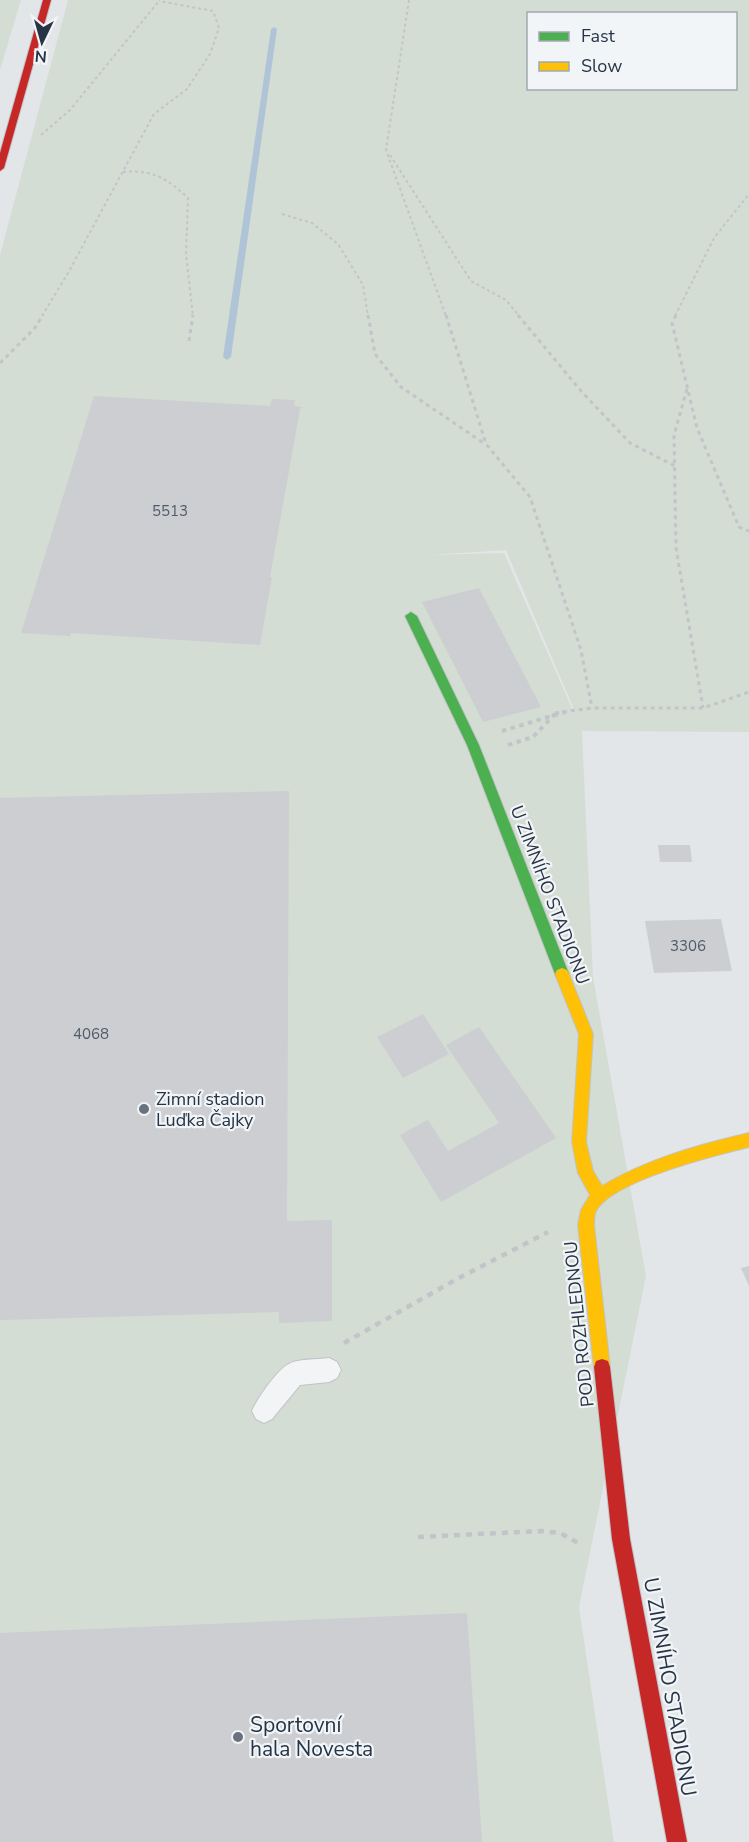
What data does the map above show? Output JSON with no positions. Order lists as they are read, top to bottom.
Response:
{
  "streets": {
    "street": ["U ZIMNÍHO STADIONU", "POD ROZHLEDNOU"]
  },
  "crossings": [
    ["U ZIMNÍHO STADIONU", "POD ROZHLEDNOU"]
  ],
  "places": ["Zimní stadion Luďka Čajky", "Sportovní hala Novesta"],
  "house_numbers": ["5513", "3306", "4068"],
  "legend": ["Fast", "Slow"],
  "north": "bottom"
}
